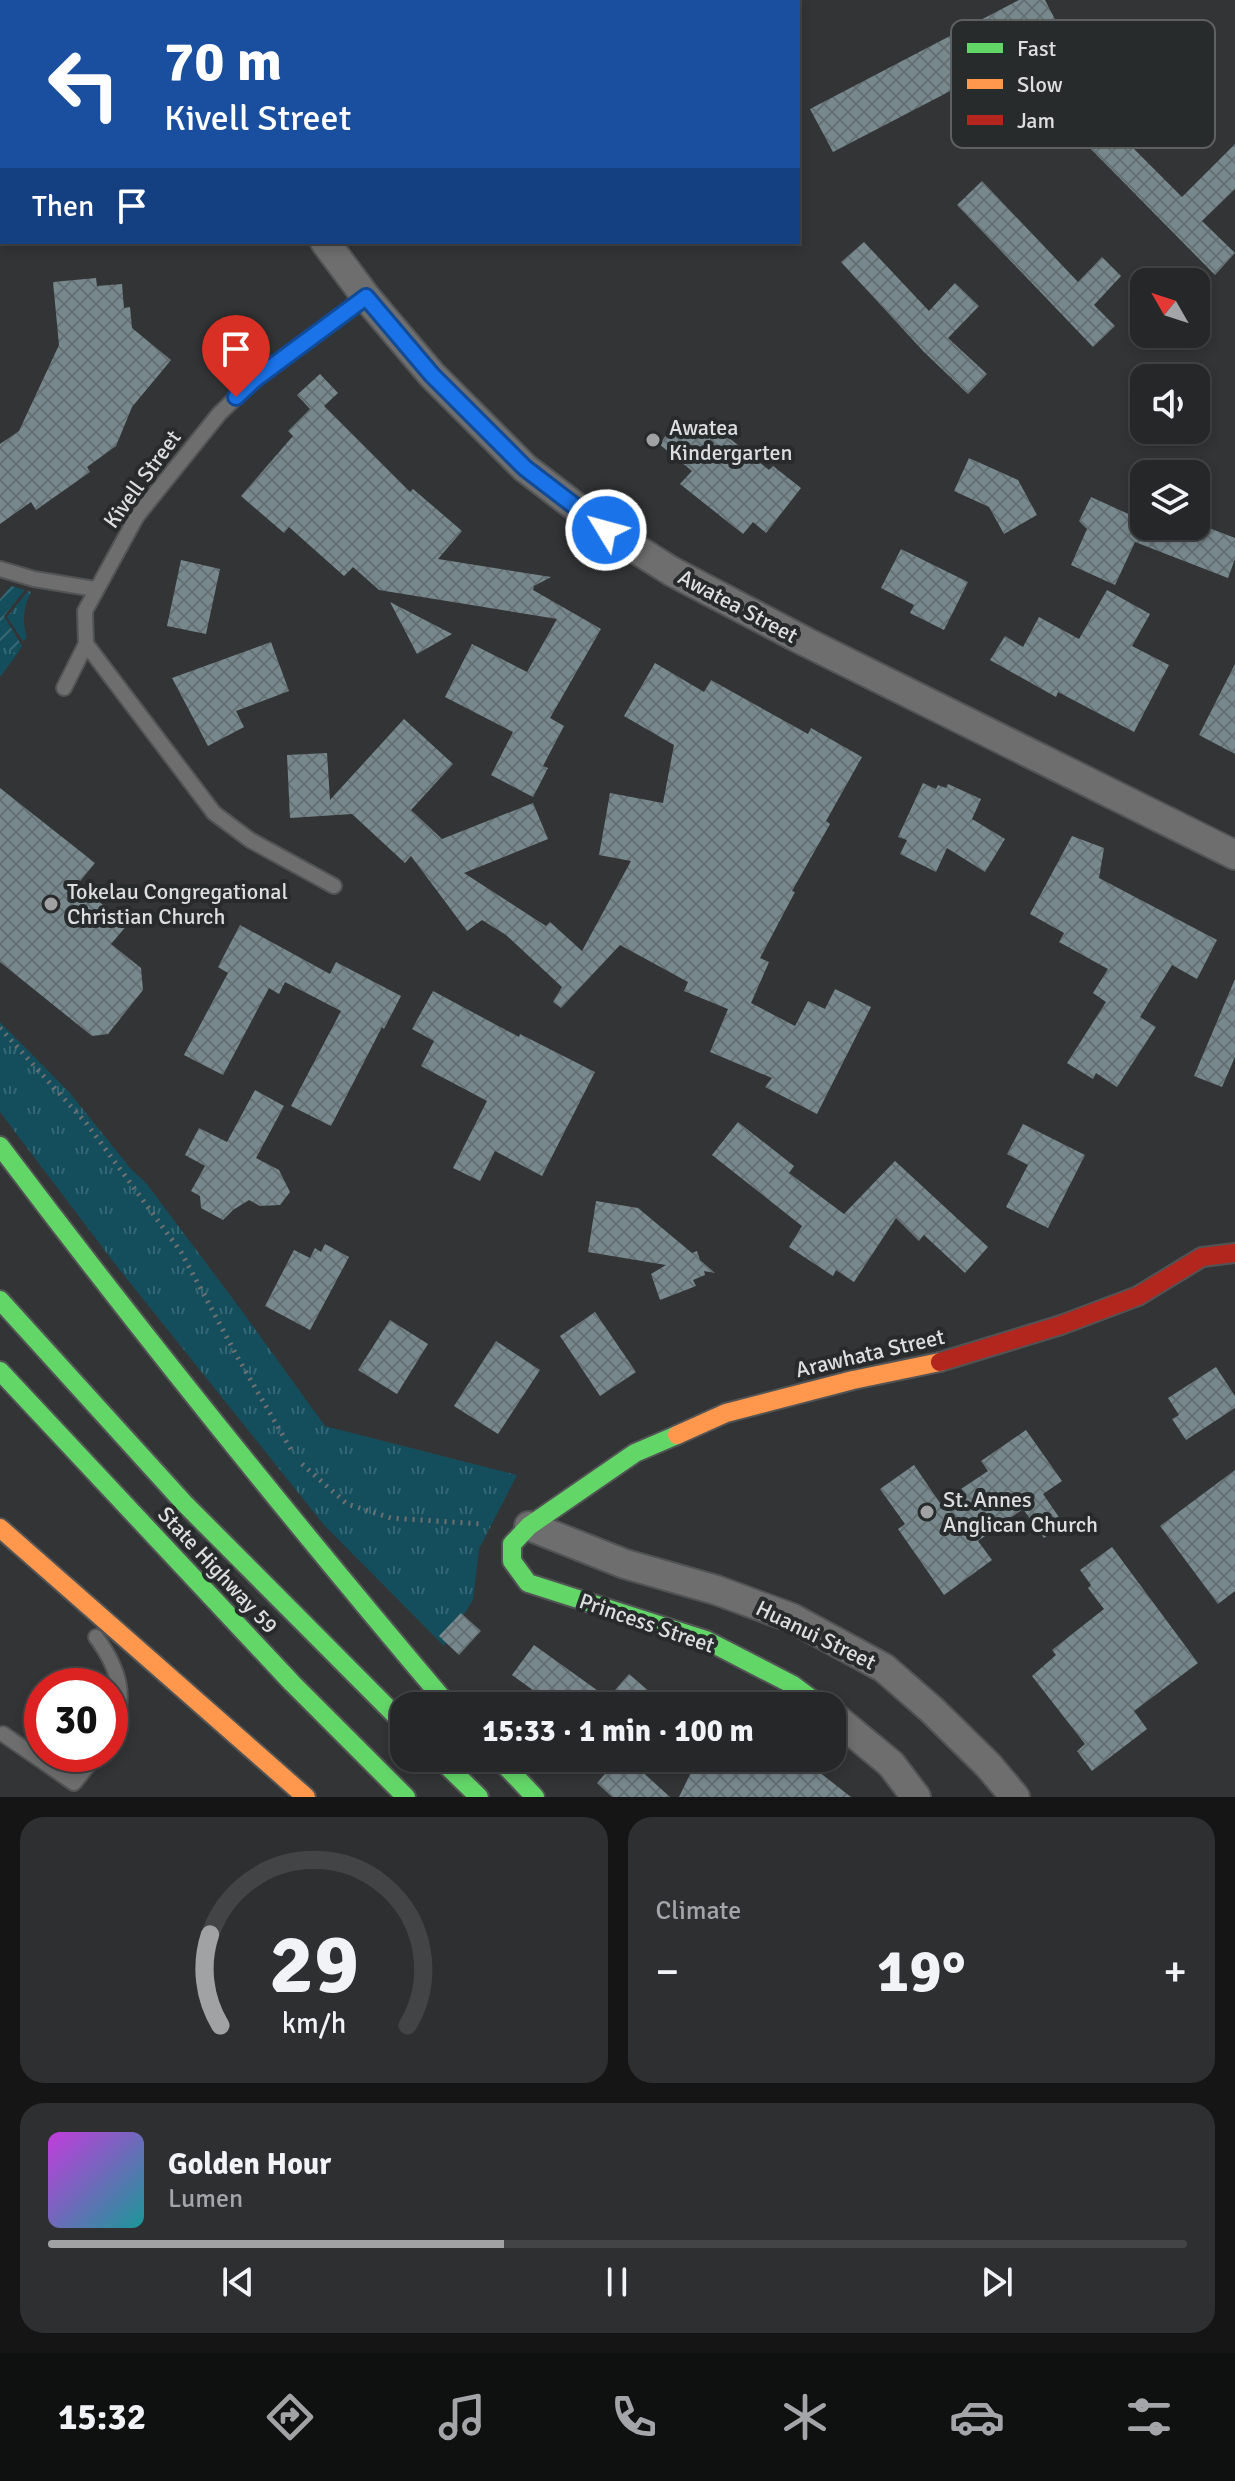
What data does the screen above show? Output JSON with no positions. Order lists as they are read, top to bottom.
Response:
{
  "streets": {
    "main road": ["Arawhata Street", "State Highway 59", "Princess Street"],
    "street": ["Awatea Street", "Huanui Street"],
    "lane": ["Kivell Street"]
  },
  "crossings": [
    ["Kivell Street", "Awatea Street"],
    ["Arawhata Street", "Princess Street"],
    ["Arawhata Street", "Huanui Street"],
    ["Princess Street", "Huanui Street"]
  ],
  "places": ["Awatea Kindergarten", "Tokelau Congregational Christian Church", "St. Annes Anglican Church"],
  "legend": ["Fast", "Slow", "Jam"],
  "north": "top left",
  "page": {
    "turn": ["70 m", "Kivell Street"],
    "then": "Then",
    "limit": "30",
    "trip": "15:33 · 1 min · 100 m",
    "tile": "Climate",
    "heat": ["−", "19°", "+"],
    "song": ["Golden Hour", "Lumen"],
    "tabs": "15:32",
    "gauge": ["29", "km/h"]
  }
}
